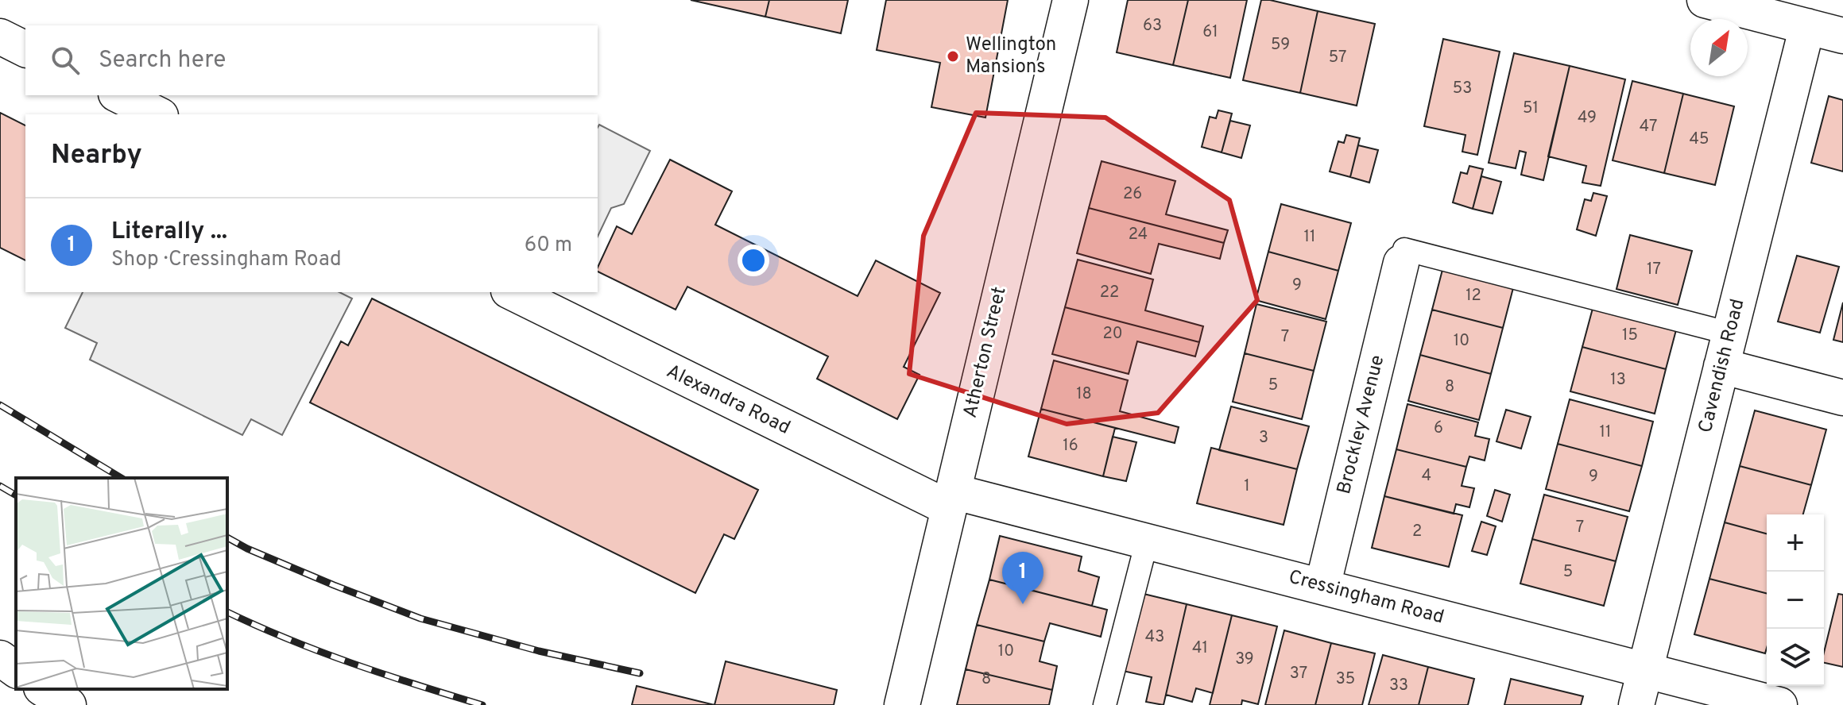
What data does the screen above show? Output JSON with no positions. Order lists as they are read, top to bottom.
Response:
{
  "streets": {
    "street": [
      "Atherton Street",
      "Cavendish Road",
      "Alexandra Road",
      "Brockley Avenue",
      "Cressingham Road"
    ]
  },
  "crossings": [
    ["Atherton Street", "Alexandra Road"],
    ["Atherton Street", "Cressingham Road"],
    ["Cavendish Road", "Cressingham Road"],
    ["Alexandra Road", "Cressingham Road"],
    ["Brockley Avenue", "Cressingham Road"]
  ],
  "places": ["Wellington Mansions"],
  "house_numbers": [
    "63",
    "61",
    "59",
    "57",
    "53",
    "51",
    "49",
    "47",
    "45",
    "26",
    "24",
    "11",
    "17",
    "9",
    "22",
    "12",
    "20",
    "15",
    "7",
    "10",
    "13",
    "5",
    "8",
    "18",
    "6",
    "11",
    "3",
    "16",
    "4",
    "9",
    "1",
    "7",
    "2",
    "5",
    "43",
    "41",
    "10",
    "39",
    "37",
    "8",
    "35",
    "33"
  ],
  "north": "top right",
  "page": {
    "search": "Search here",
    "heading": "Nearby",
    "list": [
      {
        "mark": "1",
        "name": "Literally ...",
        "note": "Shop · Cressingham Road",
        "value": "60 m"
      }
    ],
    "map_buttons": ["+", "−"],
    "pins": "1"
  }
}
